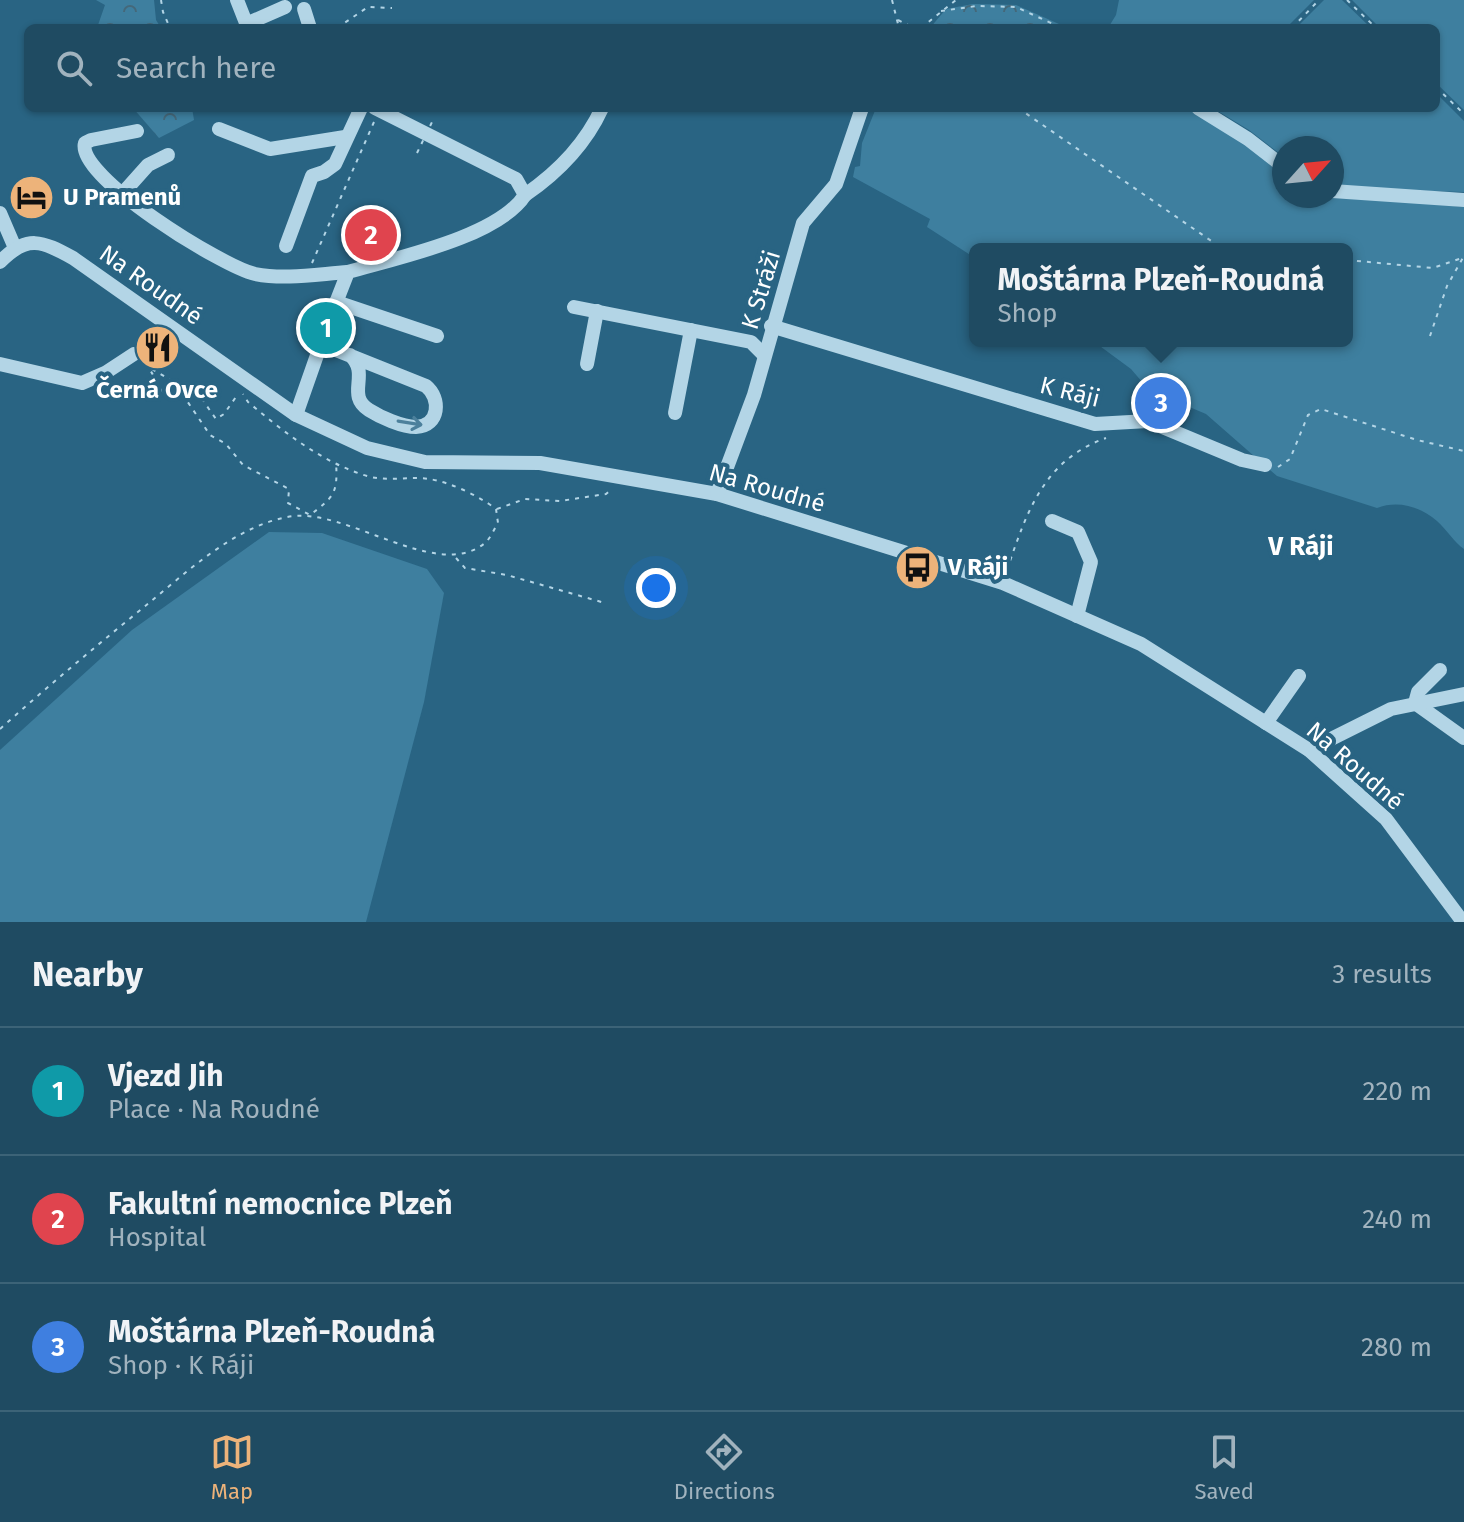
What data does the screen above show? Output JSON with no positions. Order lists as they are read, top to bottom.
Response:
{
  "streets": {
    "street": ["Na Roudné", "K Stráži", "K Ráji"]
  },
  "crossings": [
    ["Na Roudné", "K Stráži"],
    ["K Stráži", "K Ráji"]
  ],
  "districts": ["V Ráji"],
  "places": {
    "hotel": ["U Pramenů"],
    "restaurant": ["Černá Ovce"],
    "bus stop": ["V Ráji"]
  },
  "north": "top right",
  "page": {
    "search": "Search here",
    "pins": ["2", "1", "3"],
    "popup": ["Moštárna Plzeň-Roudná", "Shop"],
    "heading": ["Nearby", "3 results"],
    "list": [
      {
        "mark": "1",
        "name": "Vjezd Jih",
        "note": "Place · Na Roudné",
        "value": "220 m"
      },
      {
        "mark": "2",
        "name": "Fakultní nemocnice Plzeň",
        "note": "Hospital",
        "value": "240 m"
      },
      {
        "mark": "3",
        "name": "Moštárna Plzeň-Roudná",
        "note": "Shop · K Ráji",
        "value": "280 m"
      }
    ],
    "nav": ["Map", "Directions", "Saved"]
  }
}
